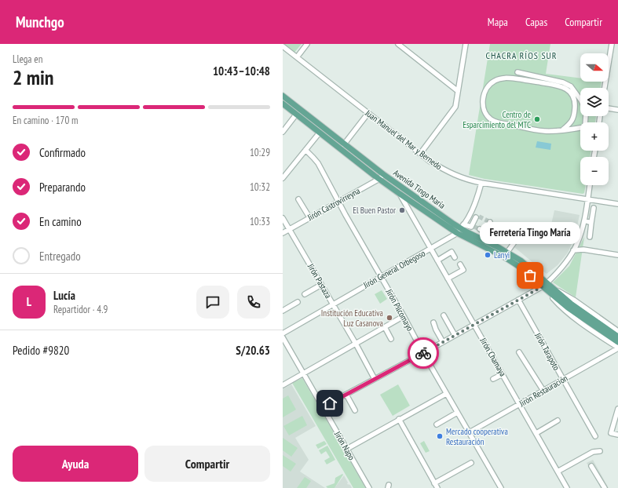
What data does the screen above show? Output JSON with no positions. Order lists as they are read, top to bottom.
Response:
{
  "streets": {
    "main road": ["Avenida Tingo María"],
    "street": [
      "Juan Manuel del Mar y Bernedo",
      "Jirón Castrovirreyna",
      "Jirón General Orbegoso",
      "Jirón Pastaza",
      "Jirón Pilcomayo",
      "Jirón Tarapoto",
      "Jirón Chamaya",
      "Jirón Restauración",
      "Jirón Napo"
    ]
  },
  "crossings": [
    ["Juan Manuel del Mar y Bernedo", "Jirón General Orbegoso"],
    ["Avenida Tingo María", "Jirón Castrovirreyna"],
    ["Avenida Tingo María", "Jirón General Orbegoso"],
    ["Avenida Tingo María", "Jirón Chamaya"],
    ["Avenida Tingo María", "Jirón Restauración"],
    ["Jirón Castrovirreyna", "Jirón Pastaza"],
    ["Jirón Castrovirreyna", "Jirón Pilcomayo"],
    ["Jirón General Orbegoso", "Jirón Pastaza"],
    ["Jirón General Orbegoso", "Jirón Pilcomayo"],
    ["Jirón General Orbegoso", "Jirón Chamaya"],
    ["Jirón Pilcomayo", "Jirón Restauración"],
    ["Jirón Tarapoto", "Jirón Restauración"],
    ["Jirón Chamaya", "Jirón Restauración"]
  ],
  "districts": ["CHACRA RÍOS SUR"],
  "places": [
    "Centro de Esparcimiento del MTC",
    "El Buen Pastor",
    "Lanyi",
    "Ferretería Tingo María",
    "Institución Educativa Luz Casanova",
    "Mercado cooperativa Restauración"
  ],
  "north": "right",
  "page": {
    "header": "Munchgo",
    "nav": ["Mapa", "Capas", "Compartir"],
    "heading": ["2 min", "Llega en", "10:43–10:48"],
    "panel": [
      "Lucía",
      "Repartidor · 4.9",
      "Pedido #9820",
      "S/20.63"
    ],
    "map_buttons": ["+", "−"],
    "bar": "En camino · 170 m",
    "list": [
      ["Confirmado", "10:29"],
      ["Preparando", "10:32"],
      ["En camino", "10:33"],
      "Entregado"
    ],
    "bubble": "Ferretería Tingo María",
    "round": "L",
    "buttons": ["Ayuda", "Compartir"]
  }
}
